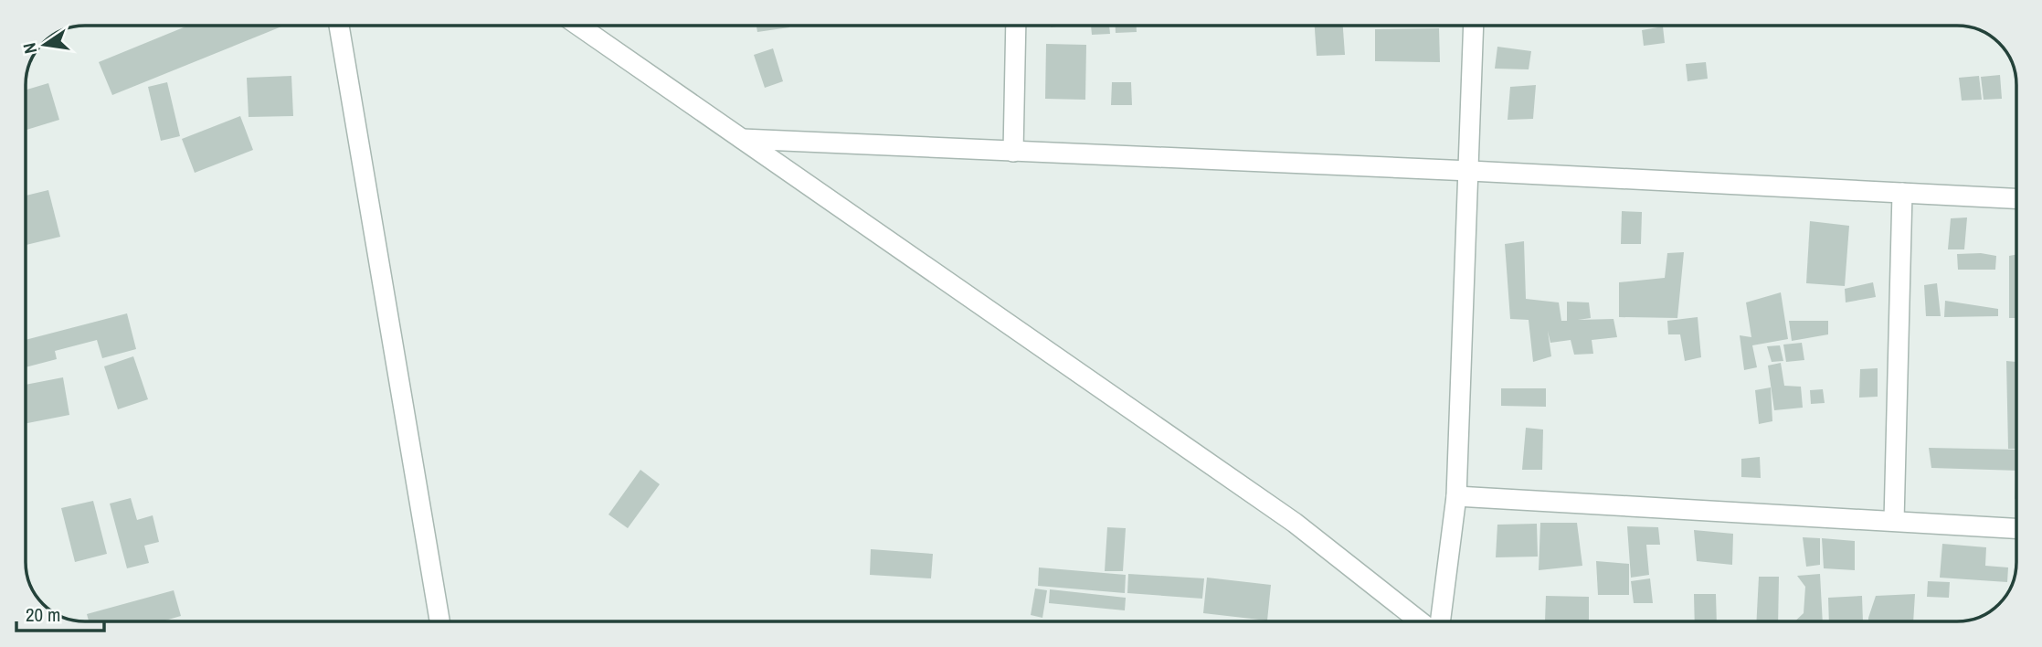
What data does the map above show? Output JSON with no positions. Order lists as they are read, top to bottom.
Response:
{
  "scale_bar": "20 m",
  "north": "left"
}
